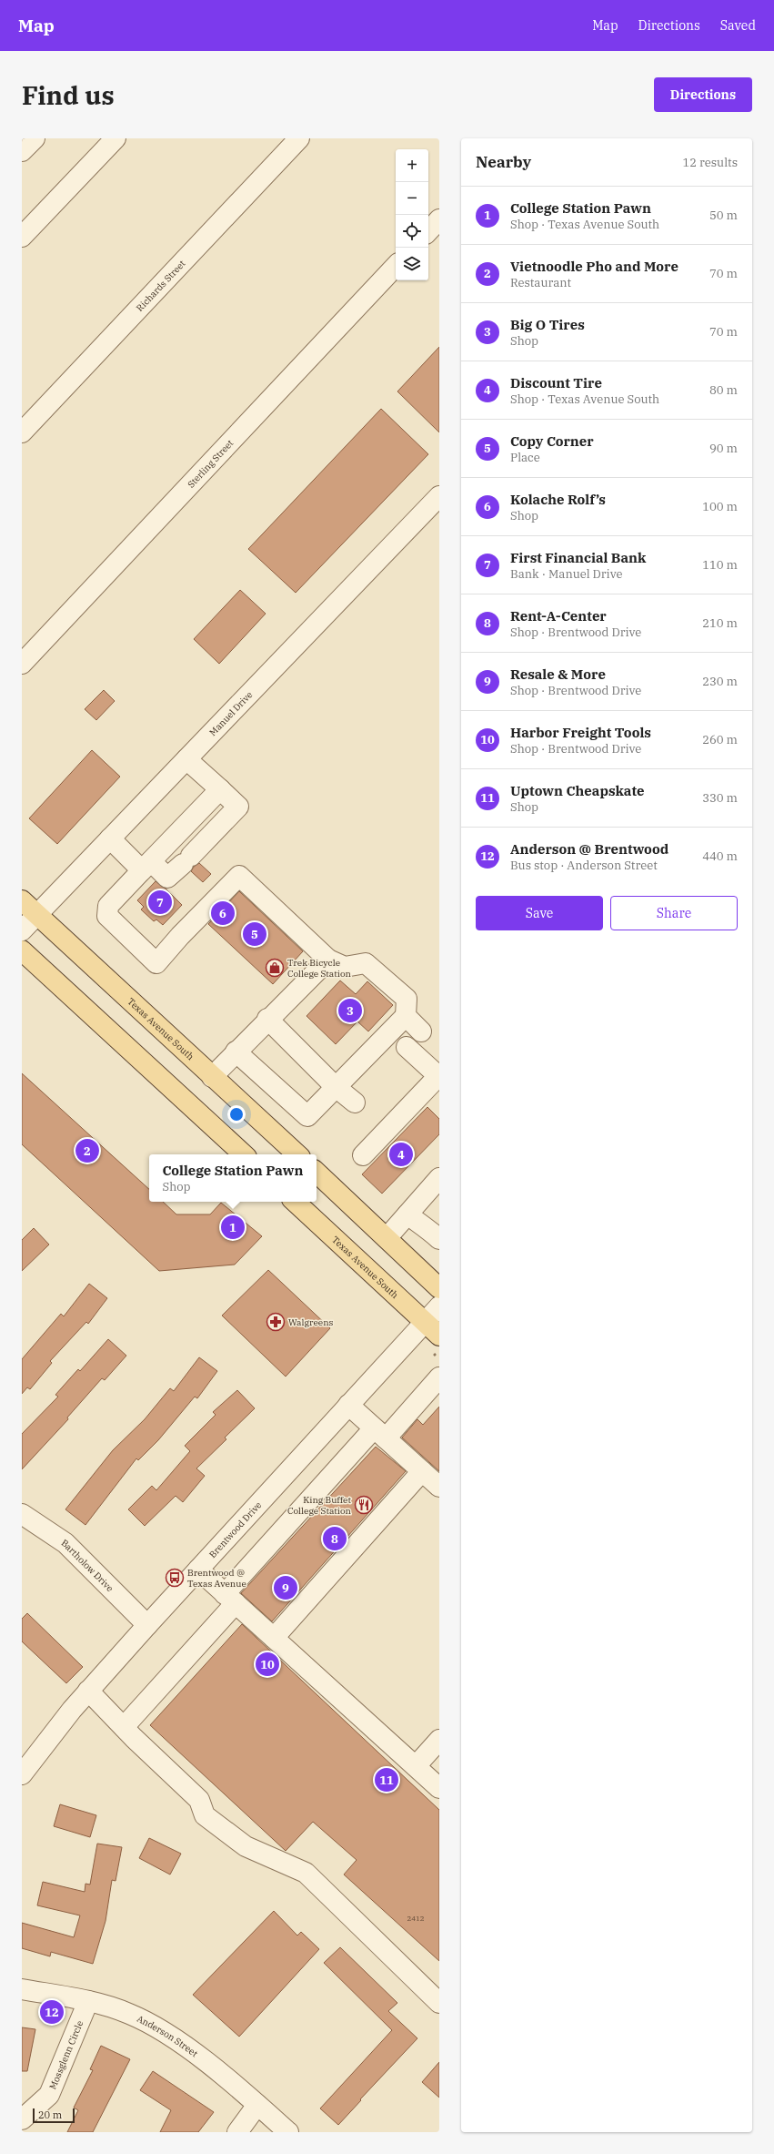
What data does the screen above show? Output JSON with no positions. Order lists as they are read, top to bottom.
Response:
{
  "streets": {
    "main road": ["Texas Avenue South"],
    "street": [
      "Richards Street",
      "Sterling Street",
      "Manuel Drive",
      "Brentwood Drive",
      "Bartholow Drive",
      "Anderson Street",
      "Mossglenn Circle"
    ]
  },
  "crossings": [
    ["Manuel Drive", "Texas Avenue South"],
    ["Texas Avenue South", "Brentwood Drive"],
    ["Brentwood Drive", "Bartholow Drive"],
    ["Anderson Street", "Mossglenn Circle"]
  ],
  "places": {
    "shop": ["Trek Bicycle College Station"],
    "pharmacy": ["Walgreens"],
    "restaurant": ["King Buffet College Station"],
    "bus stop": ["Brentwood @ Texas Avenue"]
  },
  "house_numbers": ["2412"],
  "scale_bar": "20 m",
  "page": {
    "header": "Map",
    "nav": ["Map", "Directions", "Saved"],
    "buttons": [
      "Directions",
      ["Save", "Share"]
    ],
    "title": "Find us",
    "heading": ["Nearby", "12 results"],
    "map_buttons": ["+", "−"],
    "list": [
      {
        "mark": "1",
        "name": "College Station Pawn",
        "note": "Shop · Texas Avenue South",
        "value": "50 m"
      },
      {
        "mark": "2",
        "name": "Vietnoodle Pho and More",
        "note": "Restaurant",
        "value": "70 m"
      },
      {
        "mark": "3",
        "name": "Big O Tires",
        "note": "Shop",
        "value": "70 m"
      },
      {
        "mark": "4",
        "name": "Discount Tire",
        "note": "Shop · Texas Avenue South",
        "value": "80 m"
      },
      {
        "mark": "5",
        "name": "Copy Corner",
        "note": "Place",
        "value": "90 m"
      },
      {
        "mark": "6",
        "name": "Kolache Rolf’s",
        "note": "Shop",
        "value": "100 m"
      },
      {
        "mark": "7",
        "name": "First Financial Bank",
        "note": "Bank · Manuel Drive",
        "value": "110 m"
      },
      {
        "mark": "8",
        "name": "Rent-A-Center",
        "note": "Shop · Brentwood Drive",
        "value": "210 m"
      },
      {
        "mark": "9",
        "name": "Resale & More",
        "note": "Shop · Brentwood Drive",
        "value": "230 m"
      },
      {
        "mark": "10",
        "name": "Harbor Freight Tools",
        "note": "Shop · Brentwood Drive",
        "value": "260 m"
      },
      {
        "mark": "11",
        "name": "Uptown Cheapskate",
        "note": "Shop",
        "value": "330 m"
      },
      {
        "mark": "12",
        "name": "Anderson @ Brentwood",
        "note": "Bus stop · Anderson Street",
        "value": "440 m"
      }
    ],
    "pins": [
      "7",
      "6",
      "5",
      "3",
      "2",
      "4",
      "1",
      "8",
      "9",
      "10",
      "11",
      "12"
    ],
    "popup": ["College Station Pawn", "Shop"],
    "scale": "20 m"
  }
}
